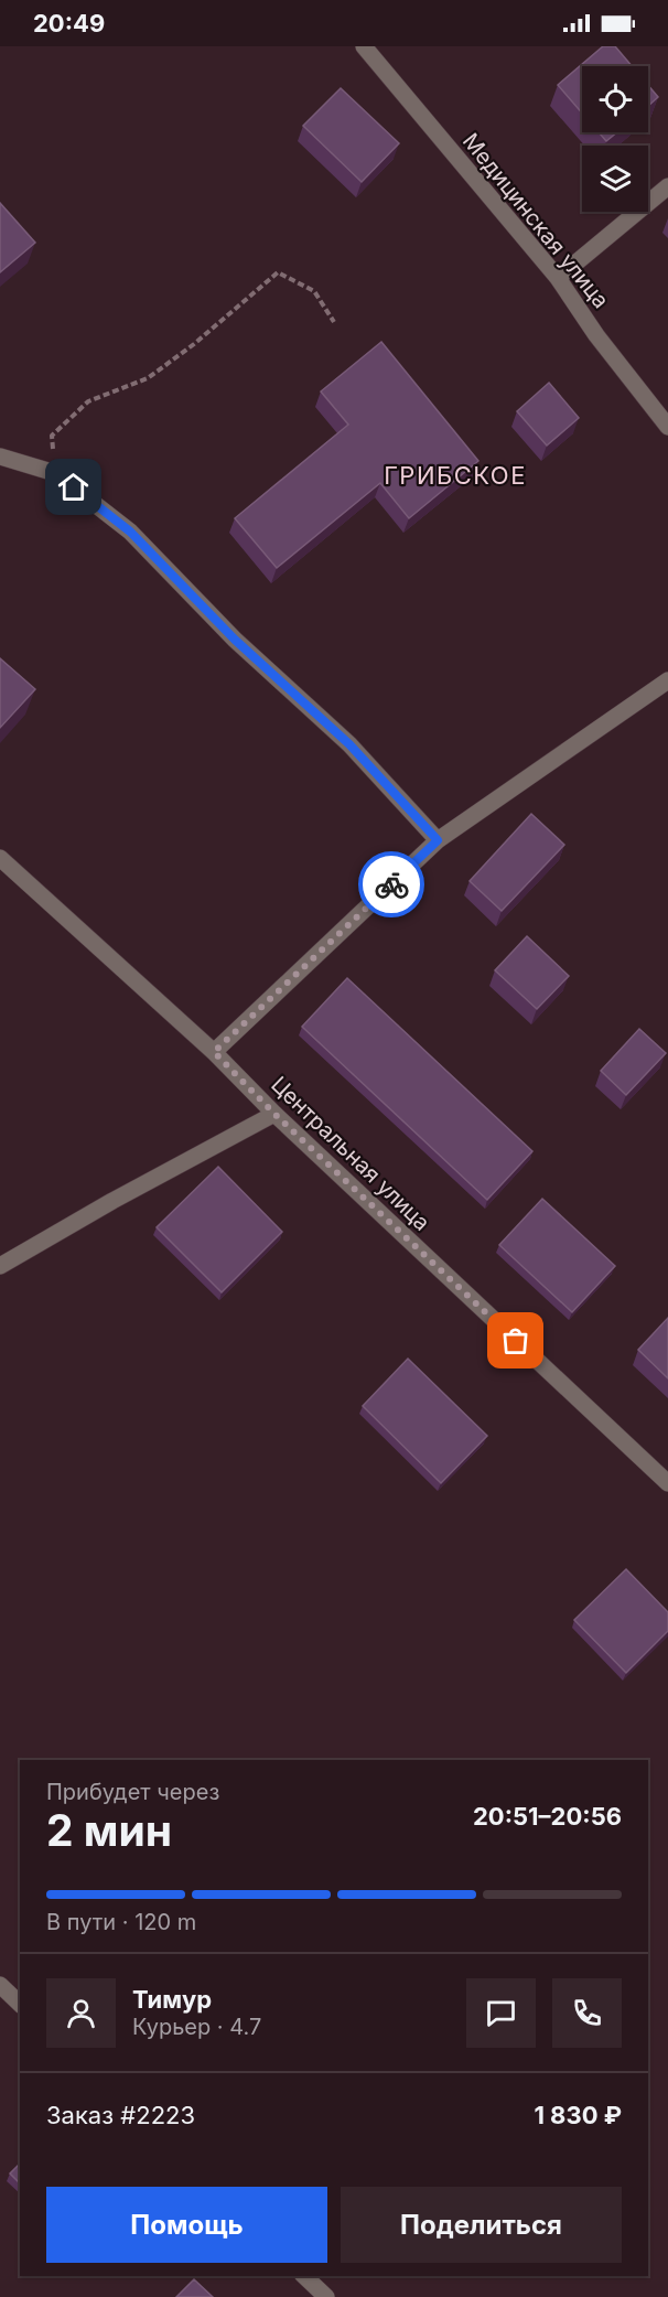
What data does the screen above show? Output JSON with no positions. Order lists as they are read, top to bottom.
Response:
{
  "streets": {
    "street": ["Медицинская улица", "Центральная улица"]
  },
  "districts": ["ГРИБСКОЕ"],
  "page": {
    "status": "20:49",
    "heading": ["2 мин", "Прибудет через", "20:51–20:56"],
    "panel": [
      "Тимур",
      "Курьер · 4.7",
      "Заказ #2223",
      "1 830 ₽"
    ],
    "bar": "В пути · 120 m",
    "buttons": ["Помощь", "Поделиться"]
  }
}
